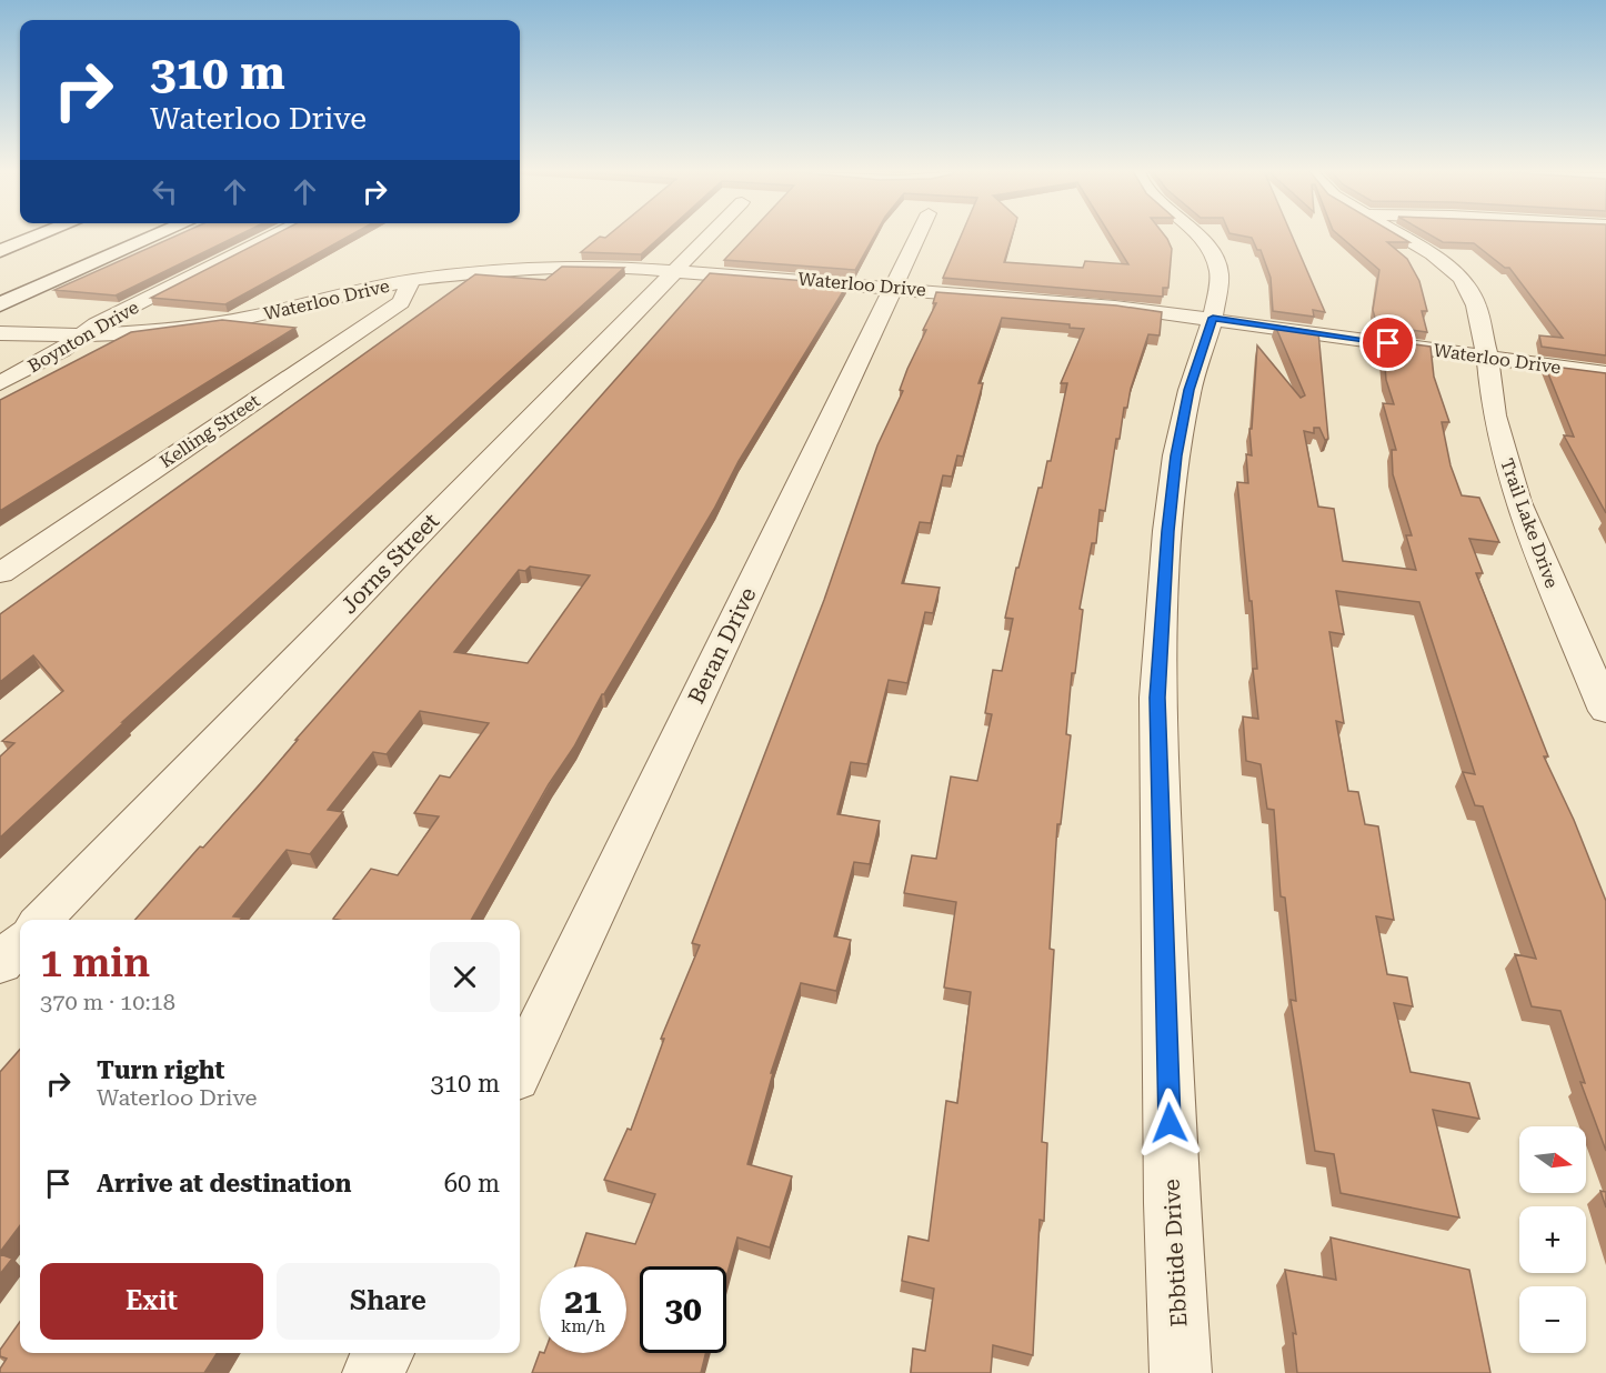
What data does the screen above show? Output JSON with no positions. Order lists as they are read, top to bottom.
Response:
{
  "streets": {
    "street": [
      "Waterloo Drive",
      "Boynton Drive",
      "Kelling Street",
      "Trail Lake Drive",
      "Jorns Street",
      "Beran Drive",
      "Ebbtide Drive"
    ]
  },
  "crossings": [
    ["Waterloo Drive", "Boynton Drive"],
    ["Waterloo Drive", "Kelling Street"],
    ["Waterloo Drive", "Trail Lake Drive"],
    ["Waterloo Drive", "Jorns Street"],
    ["Waterloo Drive", "Beran Drive"],
    ["Waterloo Drive", "Ebbtide Drive"]
  ],
  "north": "right",
  "page": {
    "turn": ["310 m", "Waterloo Drive"],
    "heading": ["1 min", "370 m · 10:18"],
    "list": [
      {
        "name": "Turn right",
        "note": "Waterloo Drive",
        "value": "310 m"
      },
      {
        "name": "Arrive at destination",
        "value": "60 m"
      }
    ],
    "map_buttons": ["+", "−"],
    "buttons": ["Exit", "Share"],
    "speed": "21 km/h",
    "limit": "30"
  }
}
